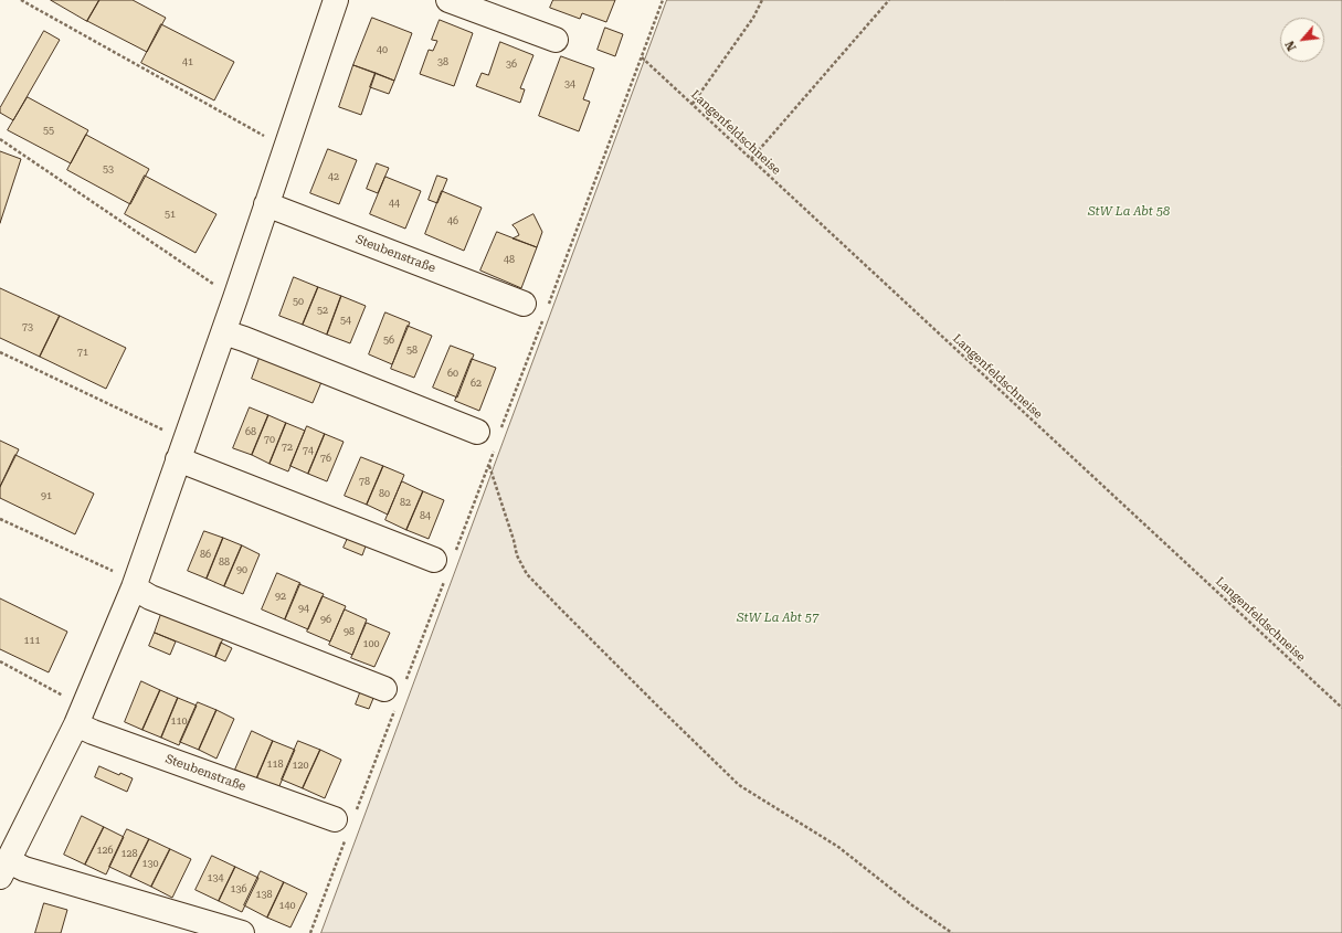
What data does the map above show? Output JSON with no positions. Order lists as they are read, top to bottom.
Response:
{
  "streets": {
    "street": ["Steubenstraße"],
    "path": ["Langenfeldschneise"]
  },
  "parks": ["StW La Abt 58", "StW La Abt 57"],
  "house_numbers": [
    "40",
    "41",
    "38",
    "36",
    "34",
    "55",
    "53",
    "42",
    "44",
    "51",
    "46",
    "48",
    "50",
    "52",
    "54",
    "73",
    "56",
    "58",
    "71",
    "60",
    "62",
    "68",
    "70",
    "72",
    "74",
    "76",
    "78",
    "80",
    "91",
    "82",
    "84",
    "86",
    "88",
    "90",
    "92",
    "94",
    "96",
    "98",
    "111",
    "100",
    "110",
    "118",
    "120",
    "126",
    "128",
    "130",
    "134",
    "136",
    "138",
    "140"
  ],
  "north": "bottom left"
}
